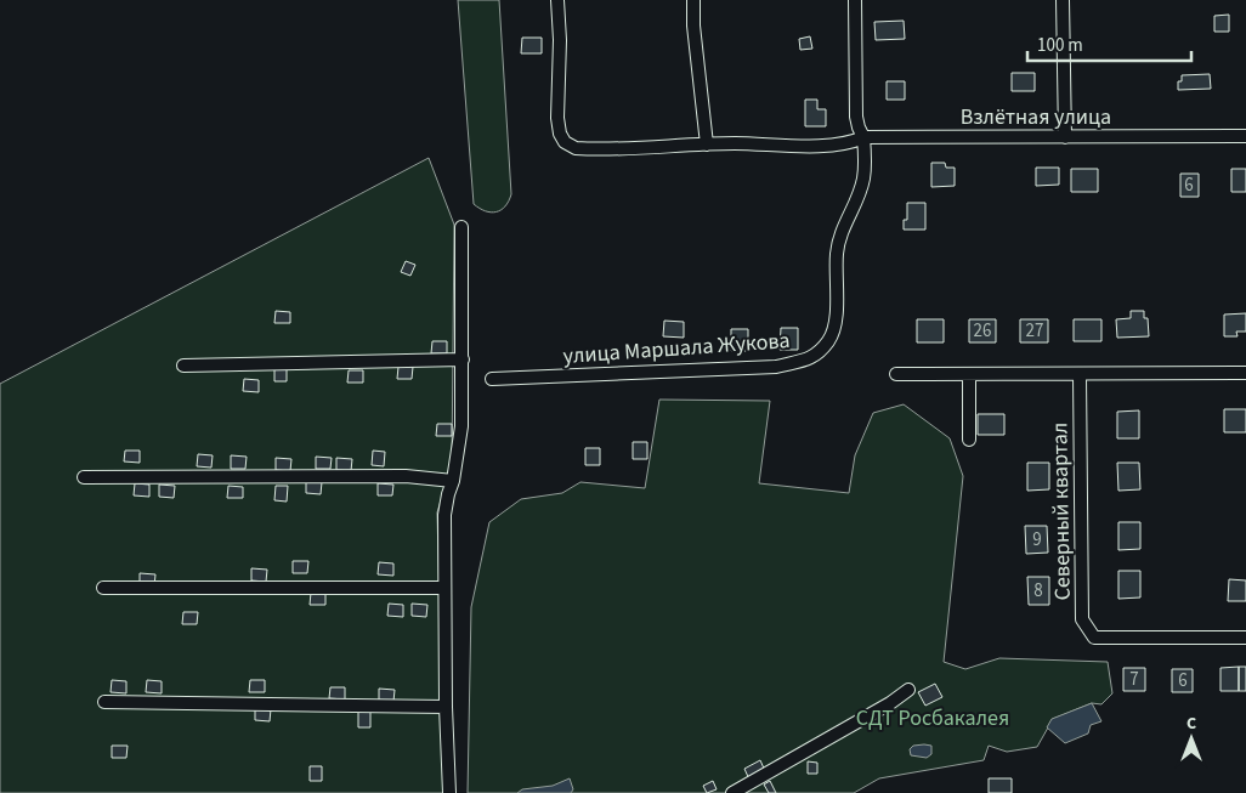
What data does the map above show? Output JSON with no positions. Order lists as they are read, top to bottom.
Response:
{
  "streets": {
    "street": ["Взлётная улица", "улица Маршала Жукова", "Северный квартал"]
  },
  "crossings": [
    ["Взлётная улица", "улица Маршала Жукова"]
  ],
  "parks": ["СДТ Росбакалея"],
  "house_numbers": [
    "6",
    "26",
    "27",
    "9",
    "8",
    "7",
    "6"
  ],
  "scale_bar": "100 m",
  "north": "top"
}
